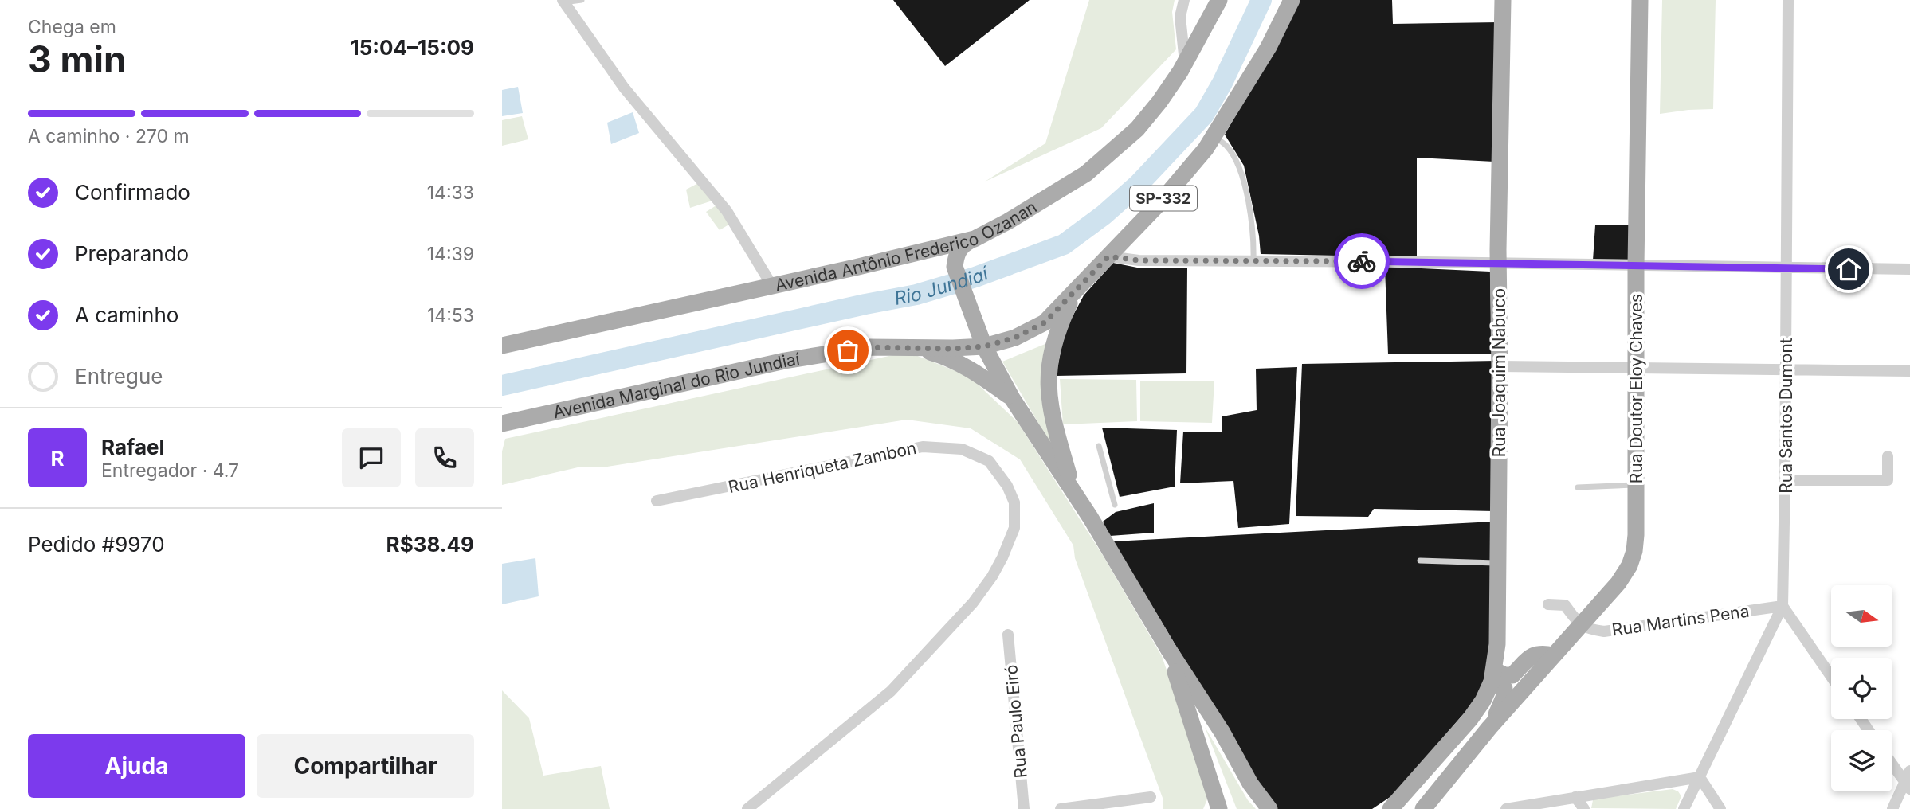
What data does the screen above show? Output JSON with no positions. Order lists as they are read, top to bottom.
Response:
{
  "streets": {
    "main road": [
      "SP-332",
      "Avenida Antônio Frederico Ozanan",
      "Rua Joaquim Nabuco",
      "Avenida Marginal do Rio Jundiaí",
      "Rua Doutor Eloy Chaves"
    ],
    "street": [
      "Rua Santos Dumont",
      "Rua Henriqueta Zambon",
      "Rua Martins Pena",
      "Rua Paulo Eiró"
    ]
  },
  "crossings": [
    ["SP-332", "Avenida Marginal do Rio Jundiaí"],
    ["Rua Doutor Eloy Chaves", "Rua Martins Pena"],
    ["Rua Santos Dumont", "Rua Martins Pena"]
  ],
  "water": ["Rio Jundiaí"],
  "north": "right",
  "page": {
    "heading": ["3 min", "Chega em", "15:04–15:09"],
    "panel": [
      "Rafael",
      "Entregador · 4.7",
      "Pedido #9970",
      "R$38.49"
    ],
    "bar": "A caminho · 270 m",
    "list": [
      ["Confirmado", "14:33"],
      ["Preparando", "14:39"],
      ["A caminho", "14:53"],
      "Entregue"
    ],
    "round": "R",
    "buttons": ["Ajuda", "Compartilhar"]
  }
}
